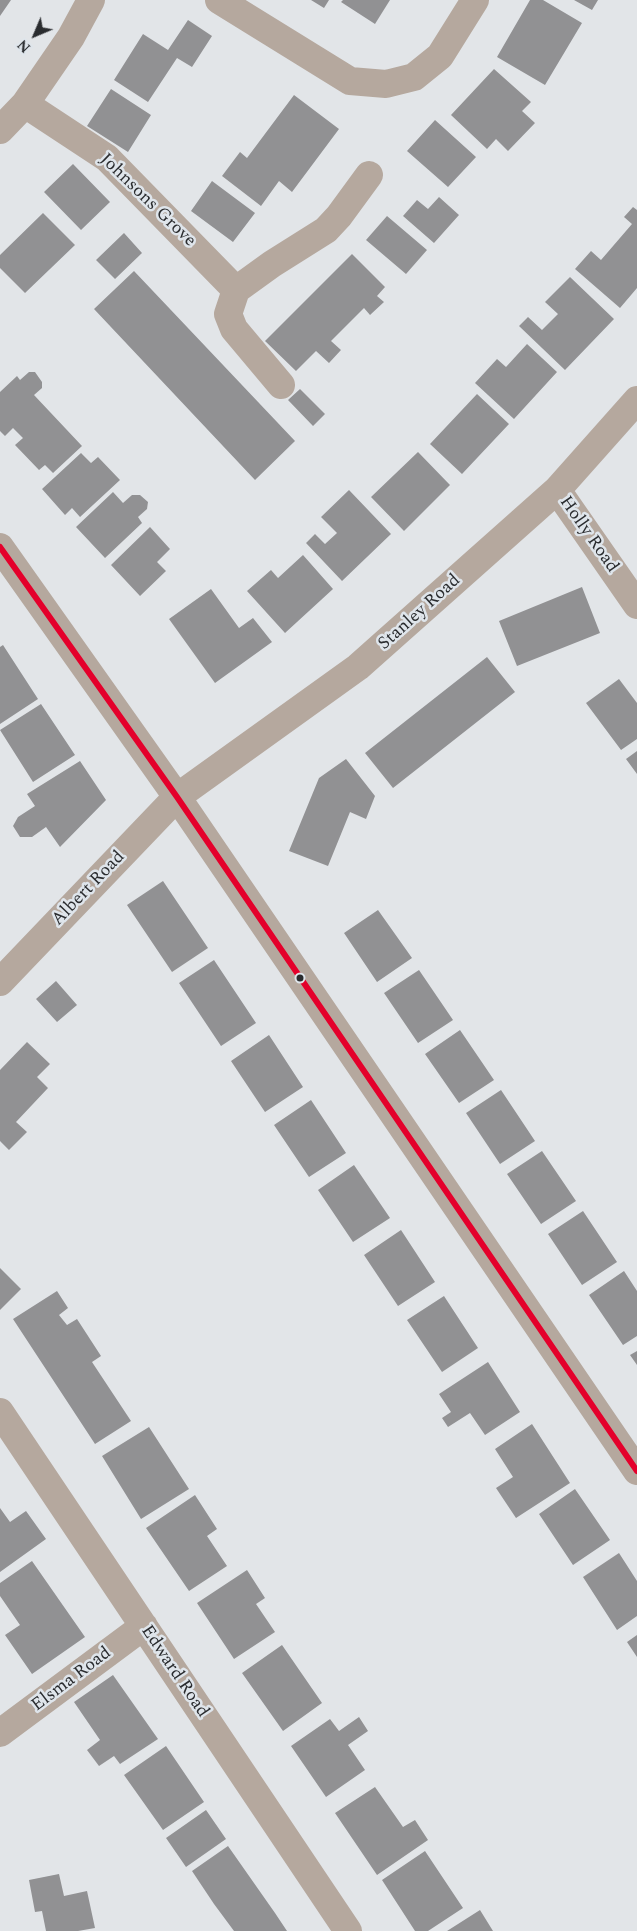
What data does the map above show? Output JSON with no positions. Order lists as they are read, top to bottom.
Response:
{
  "streets": {
    "street": [
      "Johnsons Grove",
      "Holly Road",
      "Stanley Road",
      "Albert Road",
      "Edward Road",
      "Elsma Road"
    ]
  },
  "crossings": [
    ["Holly Road", "Stanley Road"],
    ["Stanley Road", "Albert Road"],
    ["Edward Road", "Elsma Road"]
  ],
  "north": "bottom left"
}
